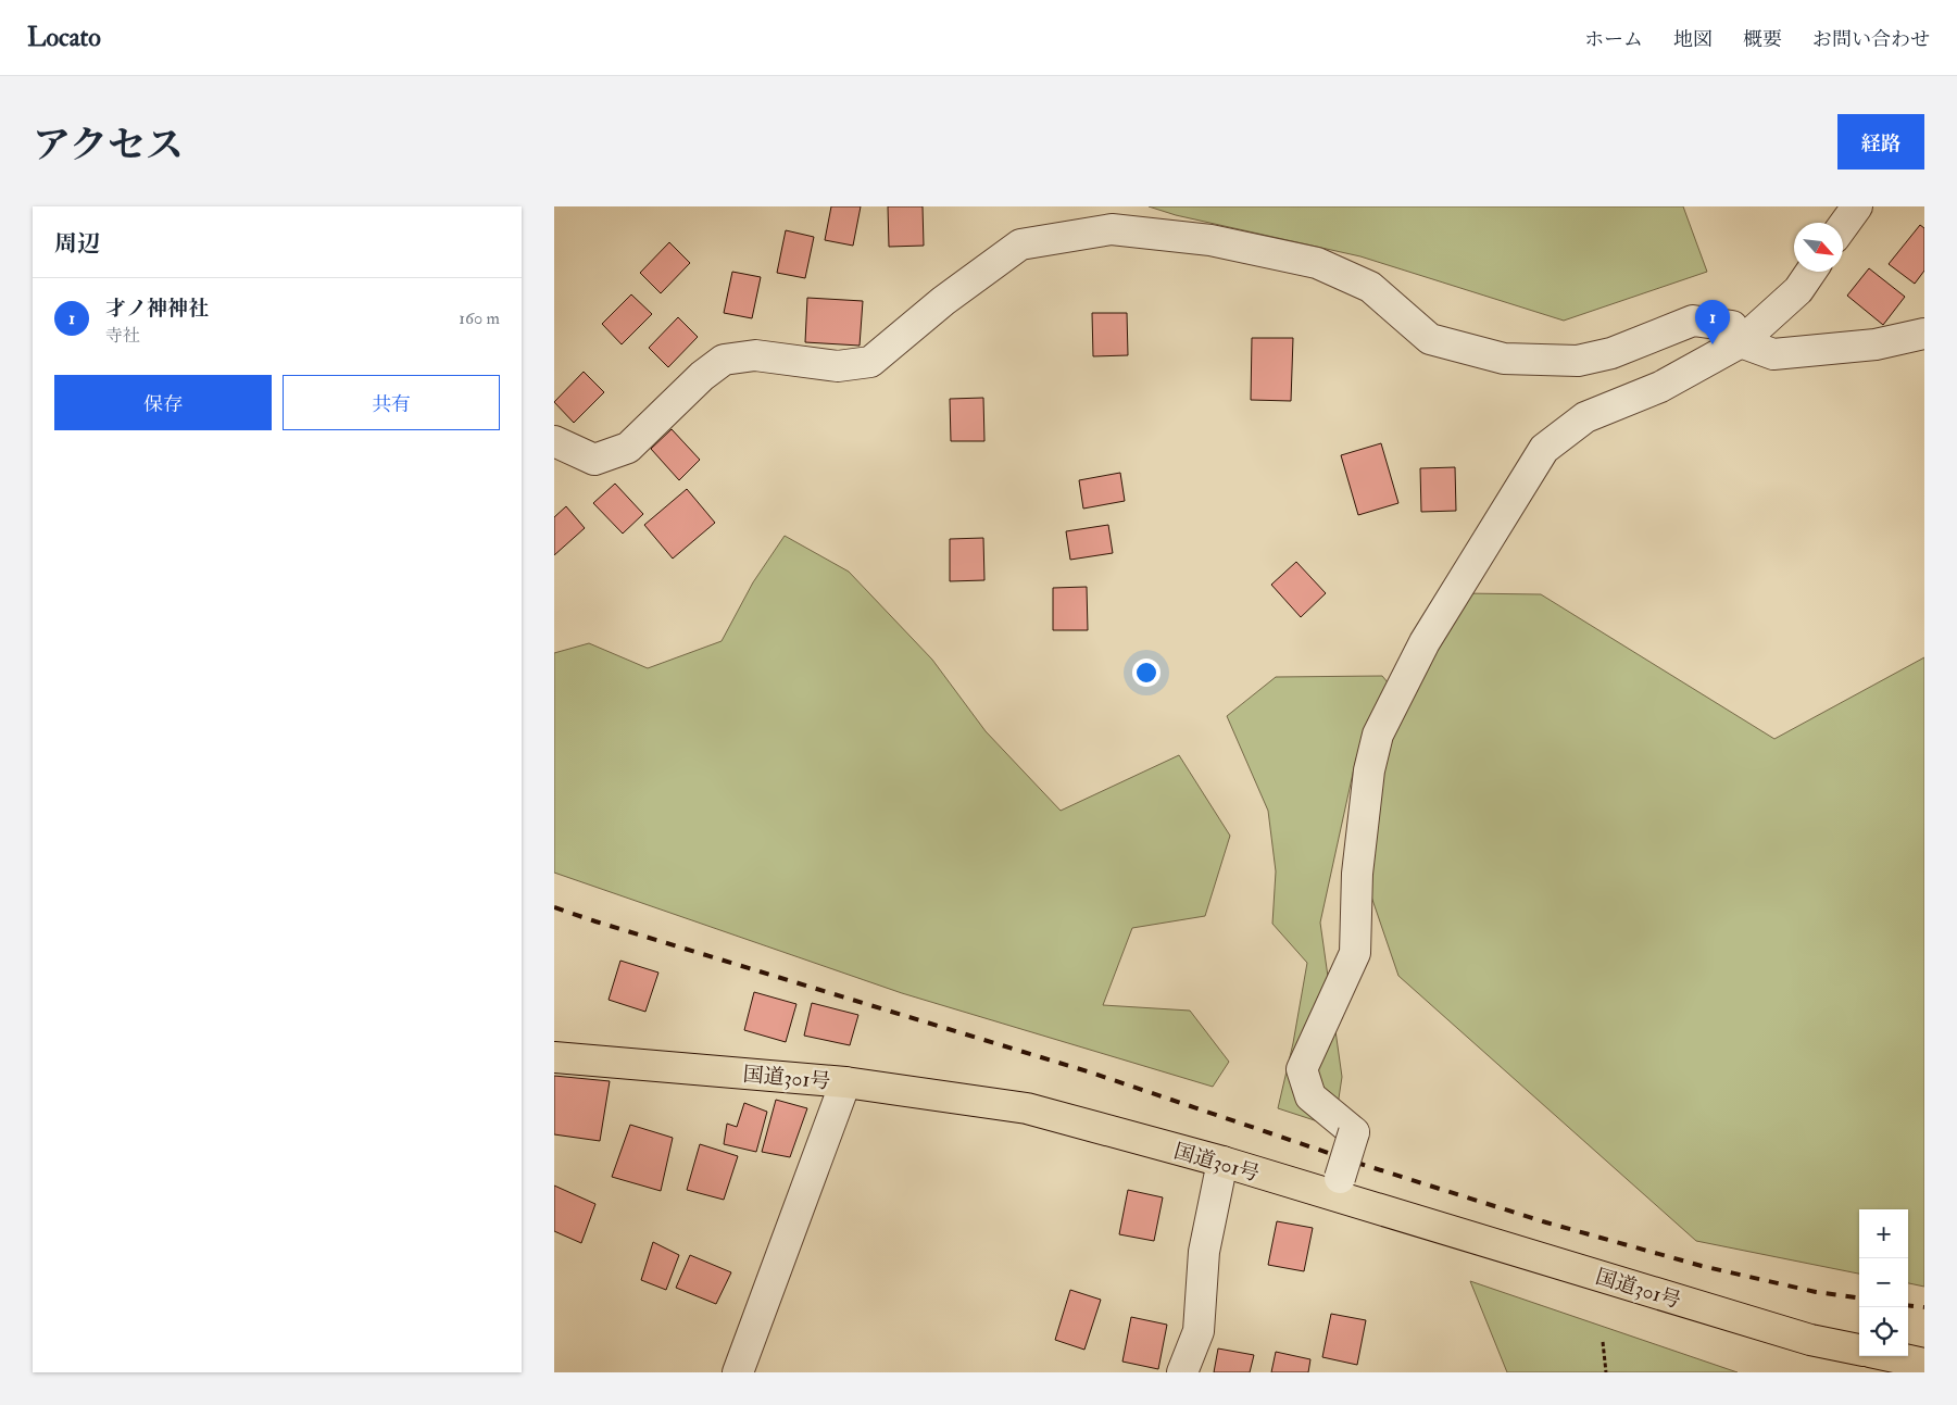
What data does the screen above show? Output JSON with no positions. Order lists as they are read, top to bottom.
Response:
{
  "streets": {
    "highway": ["国道301号"]
  },
  "north": "bottom right",
  "page": {
    "header": "Locato",
    "nav": [
      "ホーム",
      "地図",
      "概要",
      "お問い合わせ"
    ],
    "title": "アクセス",
    "buttons": [
      "経路",
      ["保存", "共有"]
    ],
    "heading": "周辺",
    "list": [
      {
        "mark": "1",
        "name": "才ノ神神社",
        "note": "寺社",
        "value": "160 m"
      }
    ],
    "pins": "1",
    "map_buttons": ["+", "−"]
  }
}
